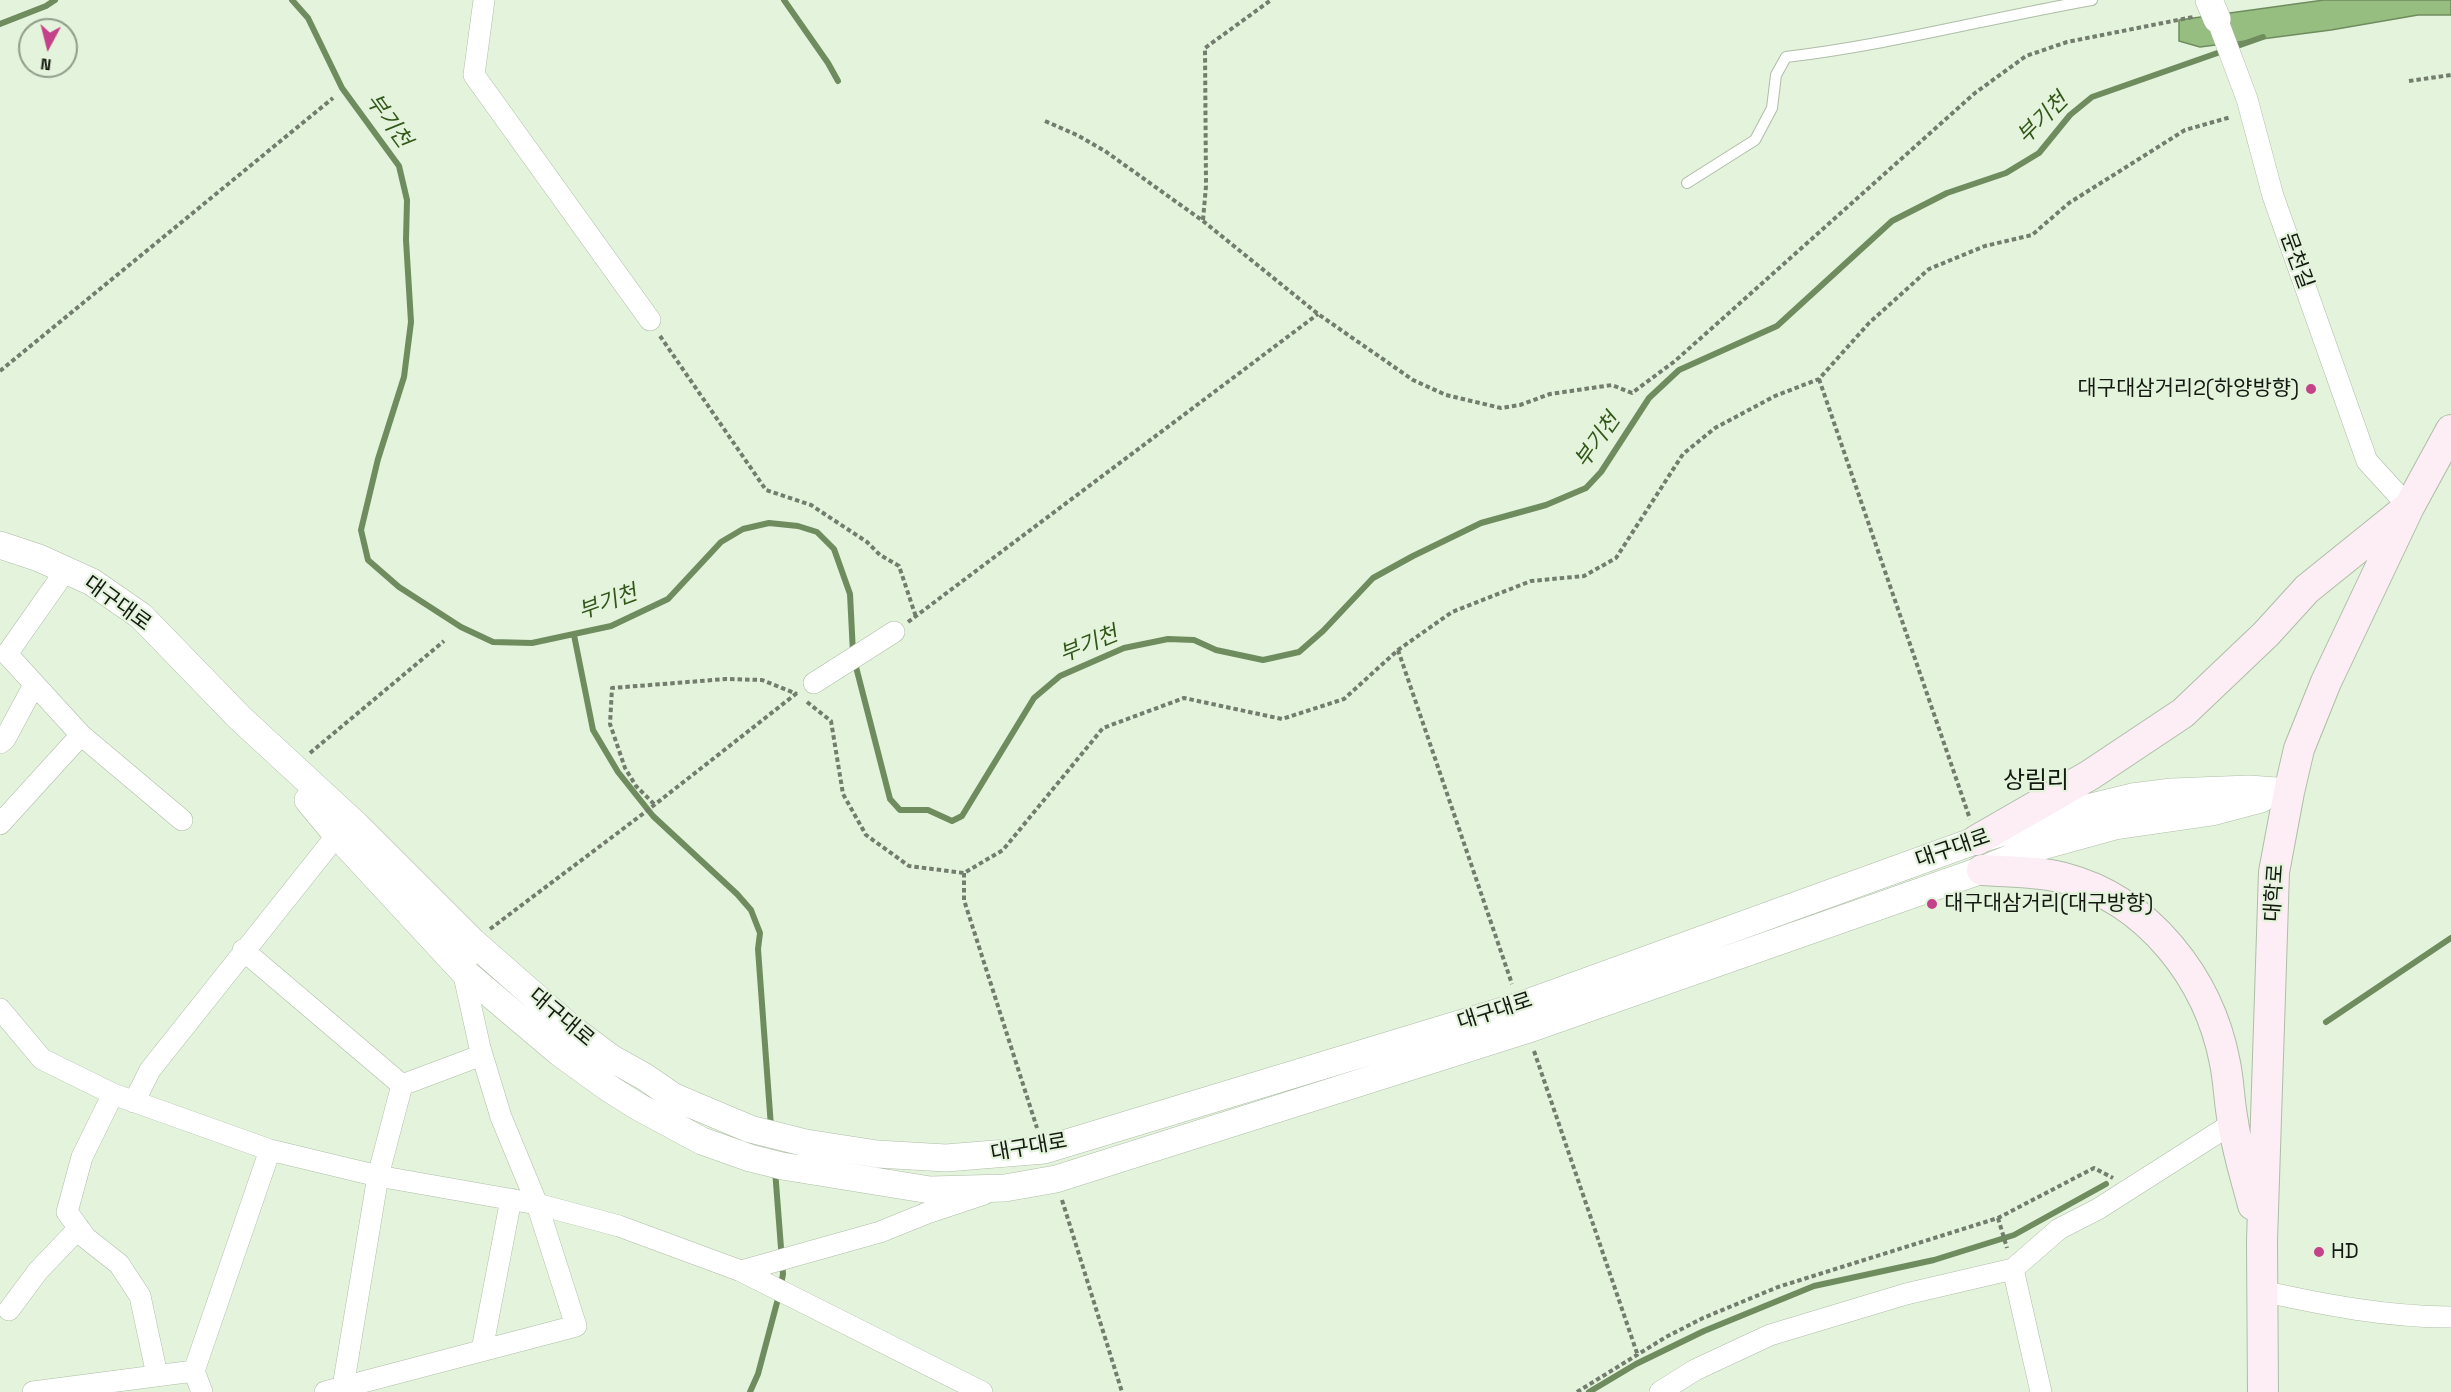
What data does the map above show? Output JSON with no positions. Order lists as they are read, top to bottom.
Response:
{
  "streets": {
    "main road": ["대학로"],
    "street": ["문천길", "대구대로"]
  },
  "crossings": [
    ["문천길", "대학로"],
    ["대구대로", "대학로"]
  ],
  "districts": ["상림리"],
  "water": ["부기천"],
  "places": ["대구대삼거리2(하양방향)", "대구대삼거리(대구방향)", "HD"],
  "north": "bottom"
}
